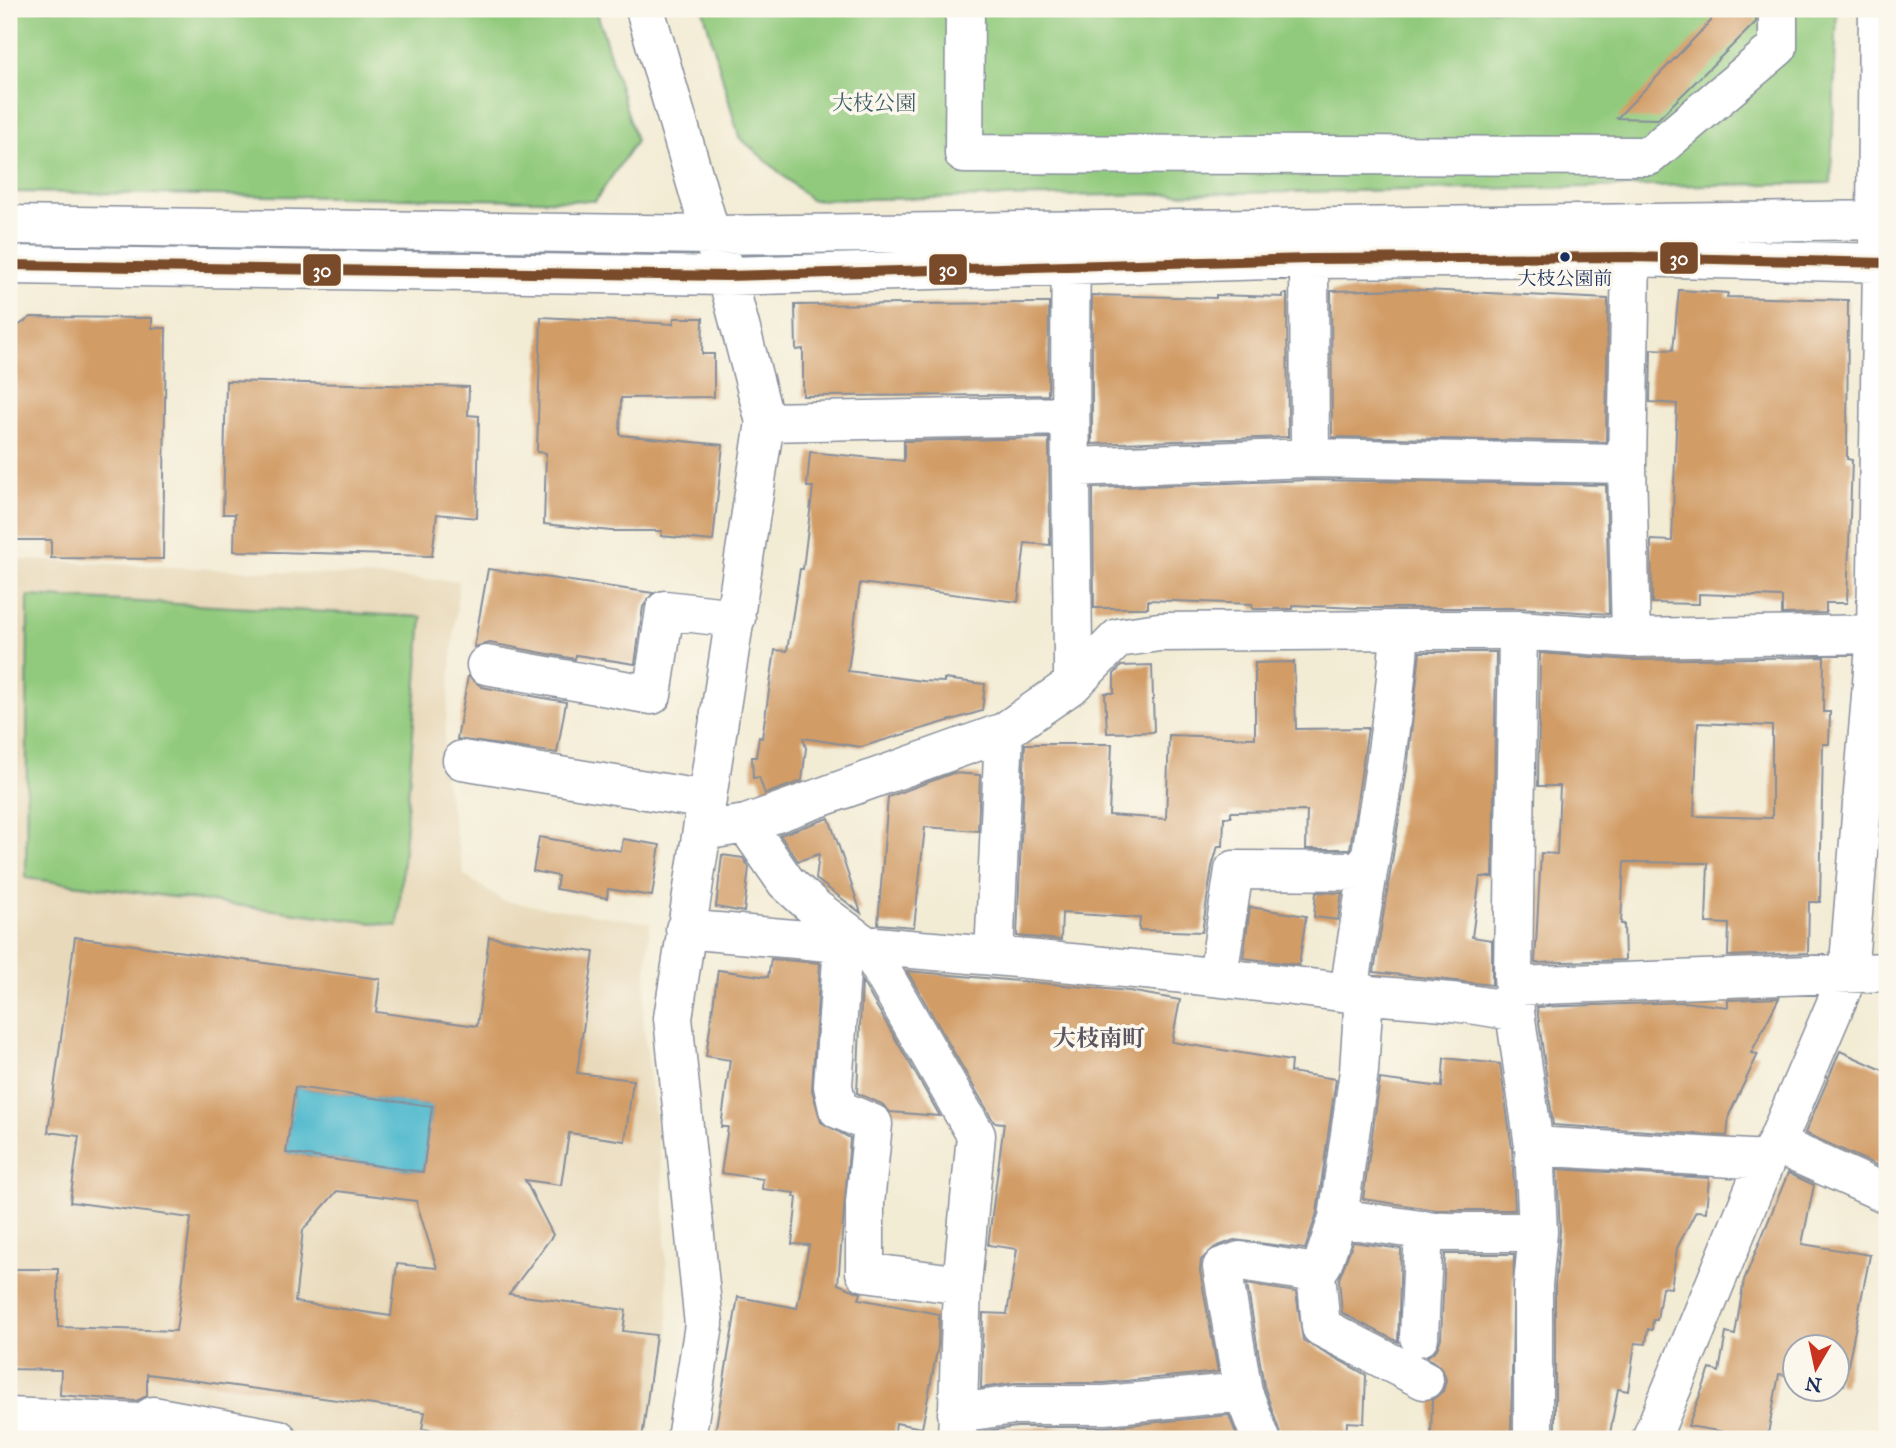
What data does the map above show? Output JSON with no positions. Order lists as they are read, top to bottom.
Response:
{
  "districts": ["大枝南町"],
  "parks": ["大枝公園"],
  "places": ["大枝公園前"],
  "lines": ["transit line 30"],
  "north": "bottom"
}
